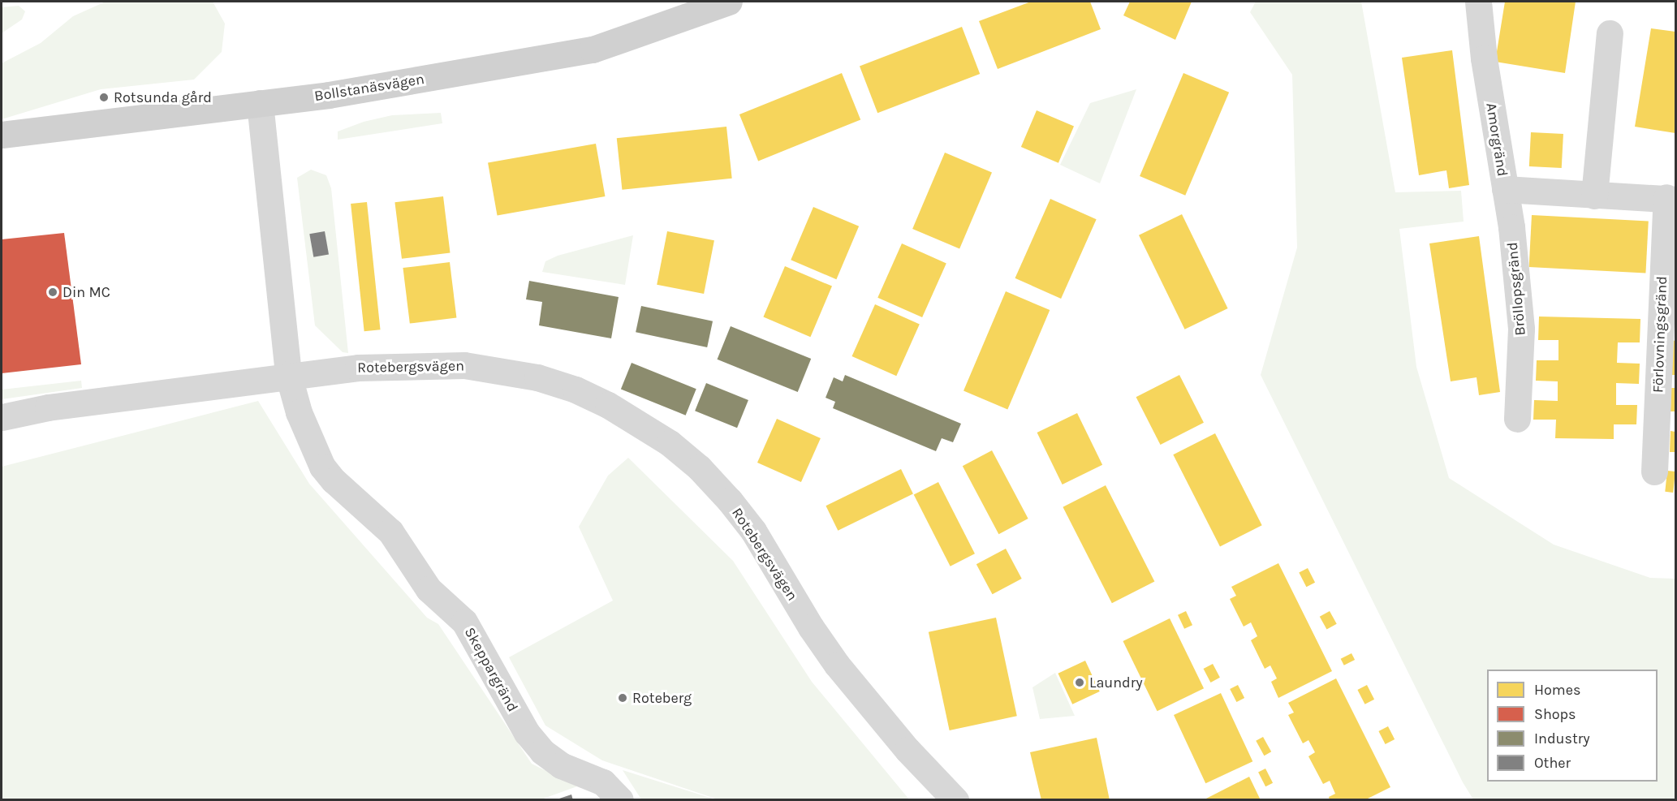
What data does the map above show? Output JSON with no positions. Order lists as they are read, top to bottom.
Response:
{
  "streets": {
    "street": [
      "Bollstanäsvägen",
      "Amorgränd",
      "Bröllopsgränd",
      "Förlovningsgränd",
      "Rotebergsvägen",
      "Skeppargränd"
    ]
  },
  "crossings": [
    ["Amorgränd", "Bröllopsgränd"],
    ["Amorgränd", "Förlovningsgränd"],
    ["Rotebergsvägen", "Skeppargränd"]
  ],
  "places": [
    "Rotsunda gård",
    "Din MC",
    "Laundry",
    "Roteberg"
  ],
  "legend": [
    "Homes",
    "Shops",
    "Industry",
    "Other"
  ]
}
